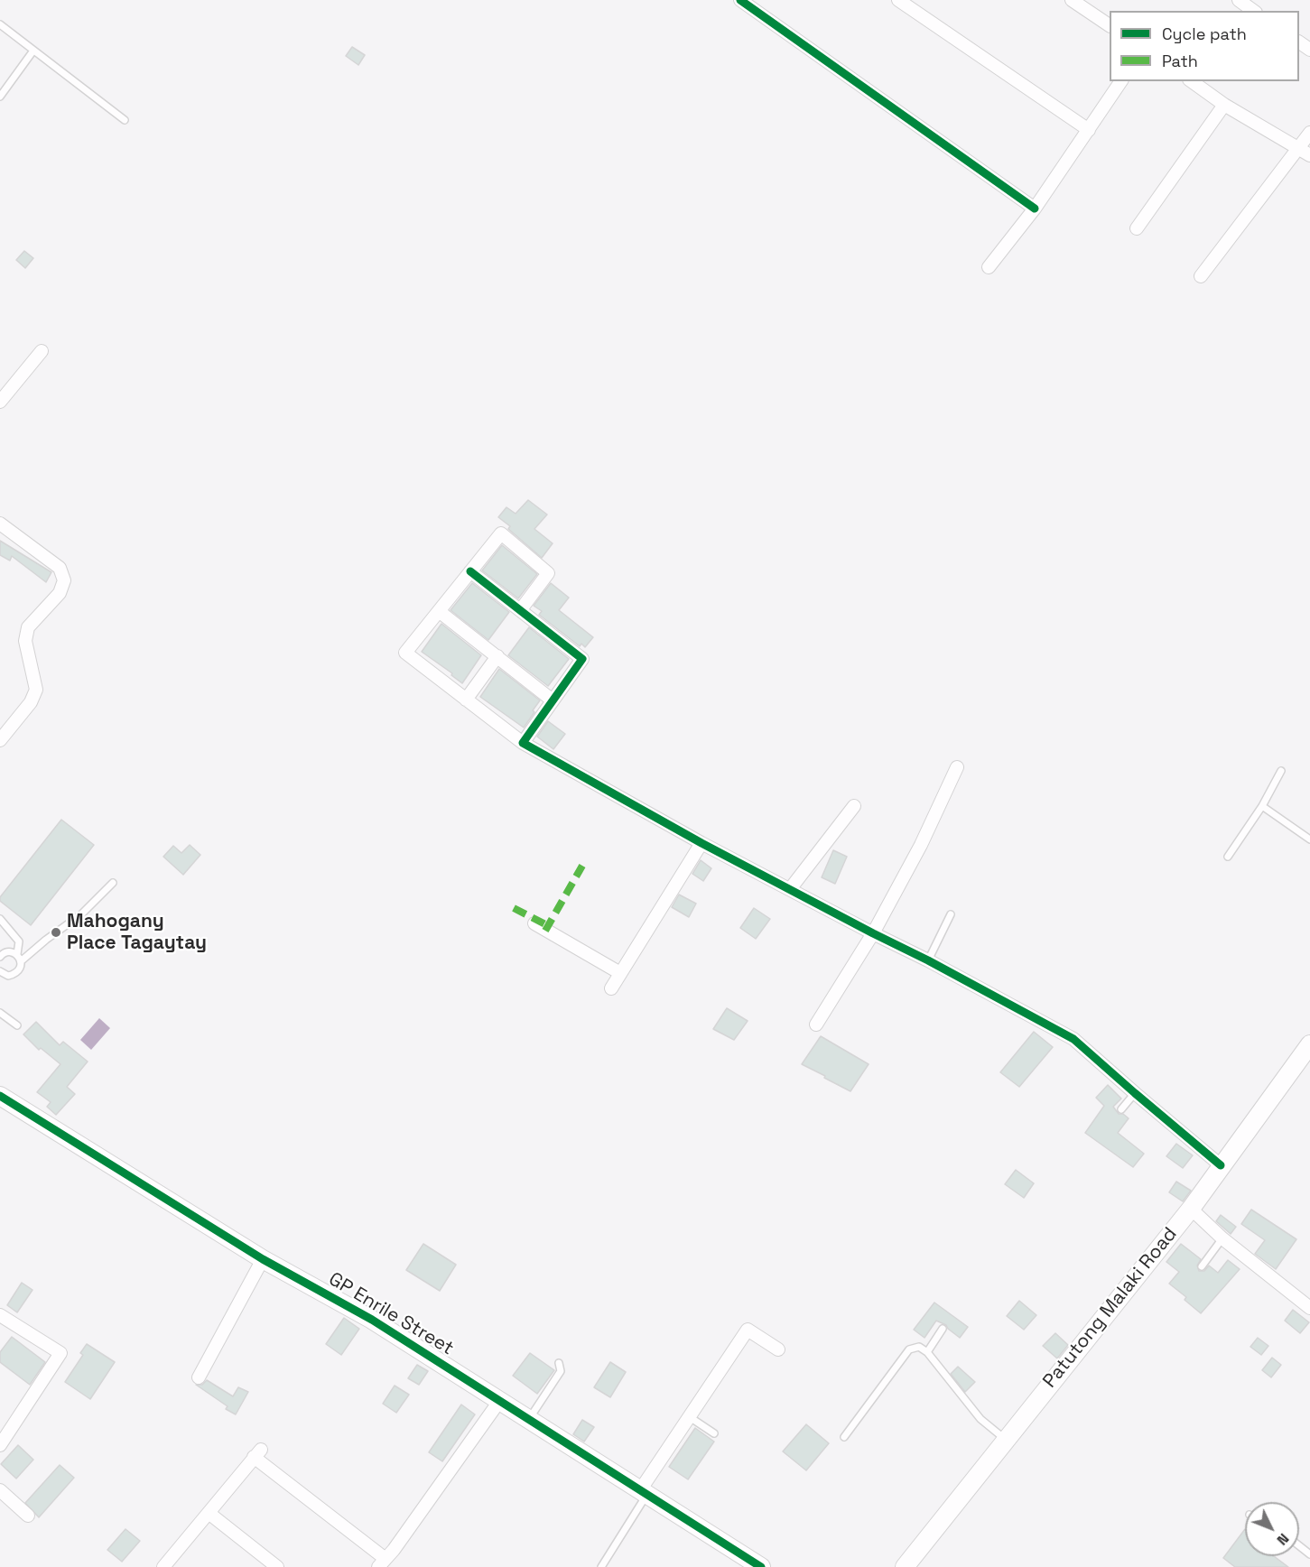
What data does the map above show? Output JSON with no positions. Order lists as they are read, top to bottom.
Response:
{
  "streets": {
    "street": ["Patutong Malaki Road", "GP Enrile Street"]
  },
  "places": ["Mahogany Place Tagaytay"],
  "legend": ["Cycle path", "Path"],
  "north": "bottom right"
}
